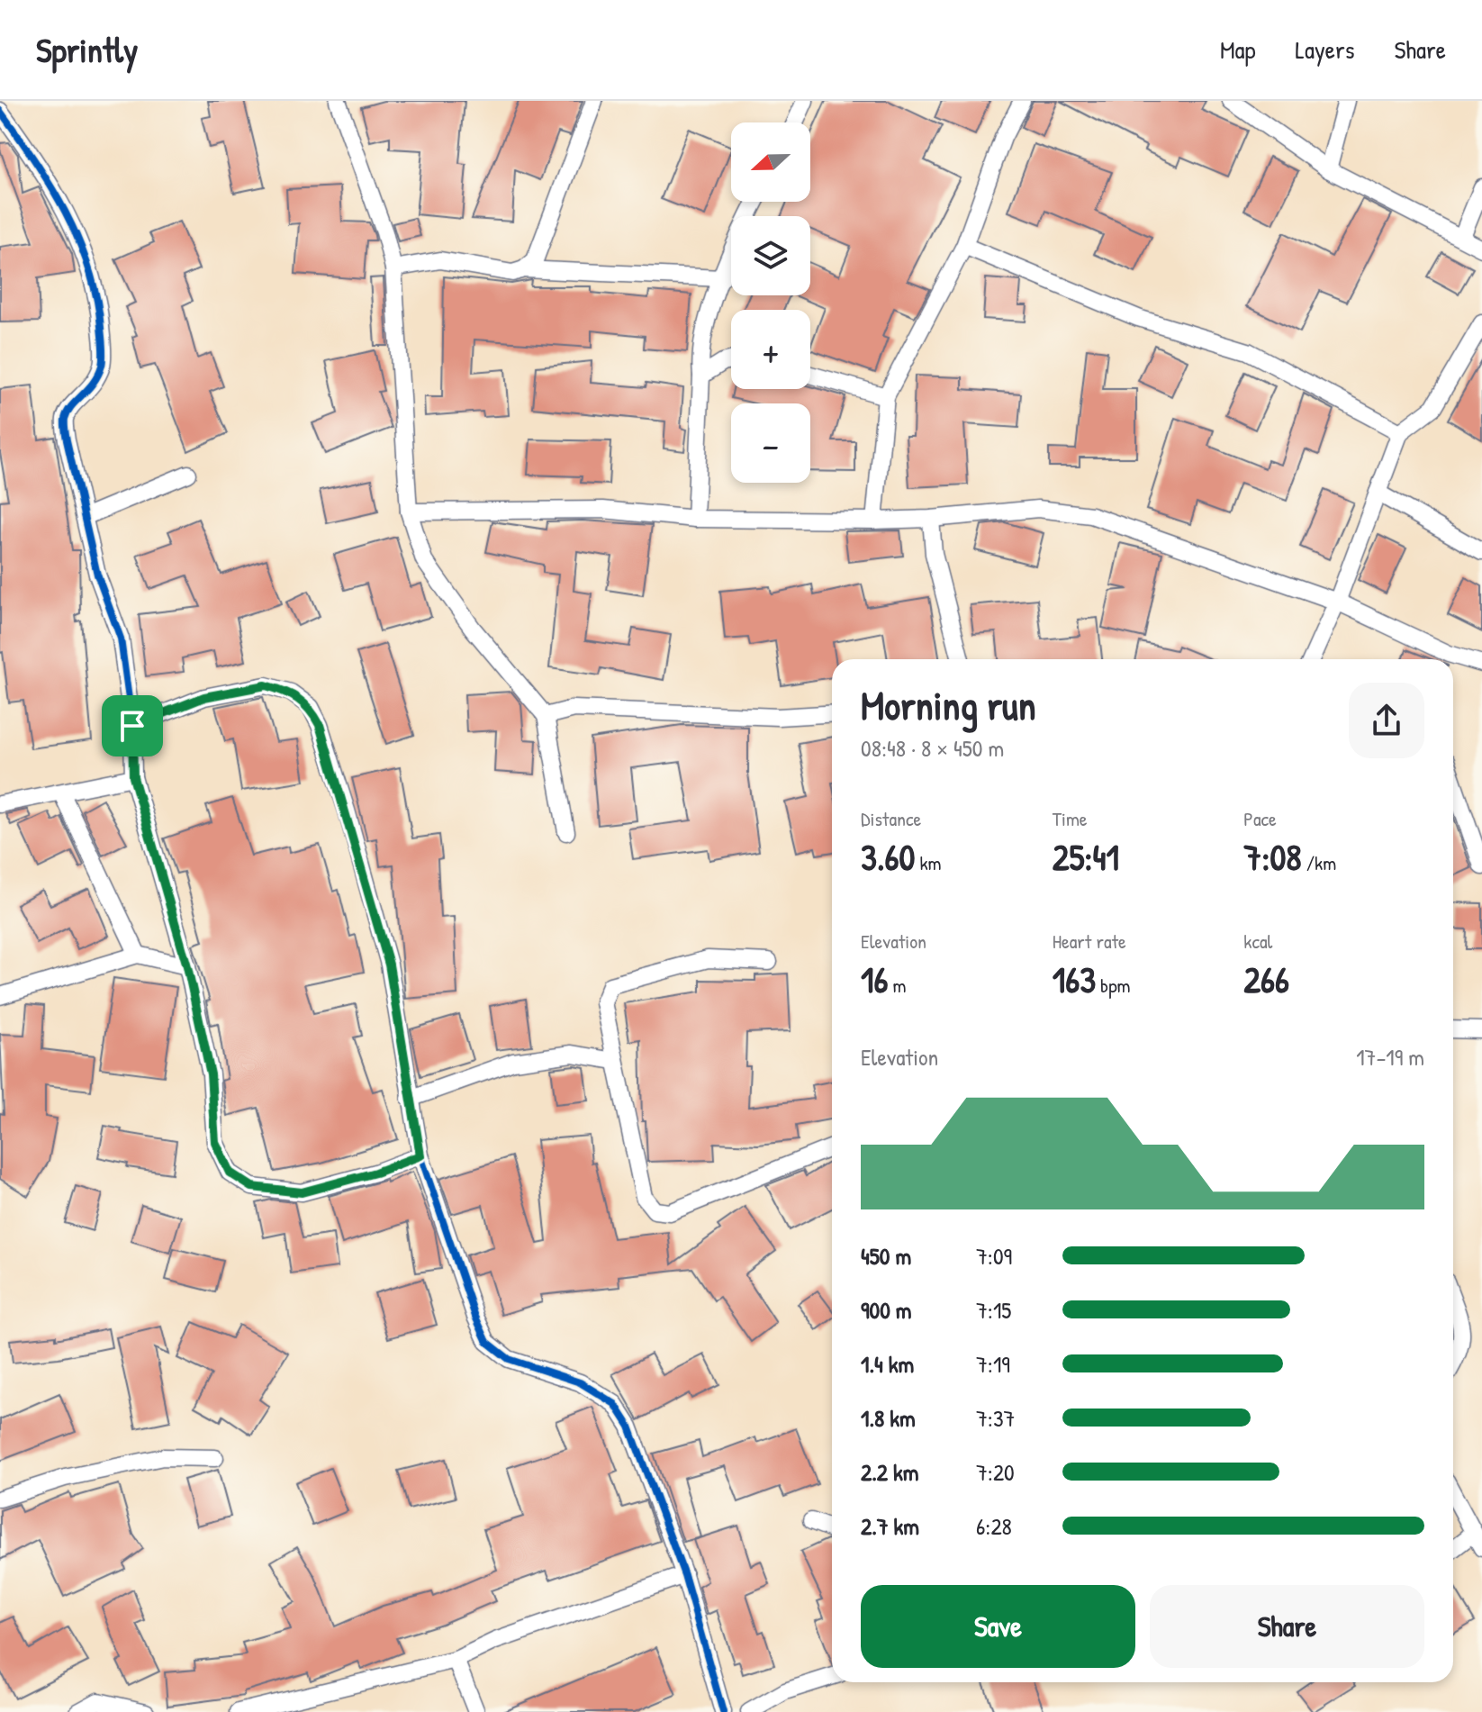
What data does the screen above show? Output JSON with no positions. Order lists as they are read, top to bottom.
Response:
{
  "north": "left",
  "page": {
    "header": "Sprintly",
    "nav": ["Map", "Layers", "Share"],
    "map_buttons": ["+", "−"],
    "heading": ["Morning run", "08:48 · 8 × 450 m"],
    "stats": [
      ["Distance", "3.60 km"],
      ["Time", "25:41"],
      ["Pace", "7:08 /km"],
      ["Elevation", "16 m"],
      ["Heart rate", "163 bpm"],
      ["kcal", "266"]
    ],
    "chart": ["Elevation", "17–19 m"],
    "list": [
      {
        "name": "450 m",
        "note": "7:09"
      },
      {
        "name": "900 m",
        "note": "7:15"
      },
      {
        "name": "1.4 km",
        "note": "7:19"
      },
      {
        "name": "1.8 km",
        "note": "7:37"
      },
      {
        "name": "2.2 km",
        "note": "7:20"
      },
      {
        "name": "2.7 km",
        "note": "6:28"
      }
    ],
    "buttons": ["Save", "Share"]
  }
}
